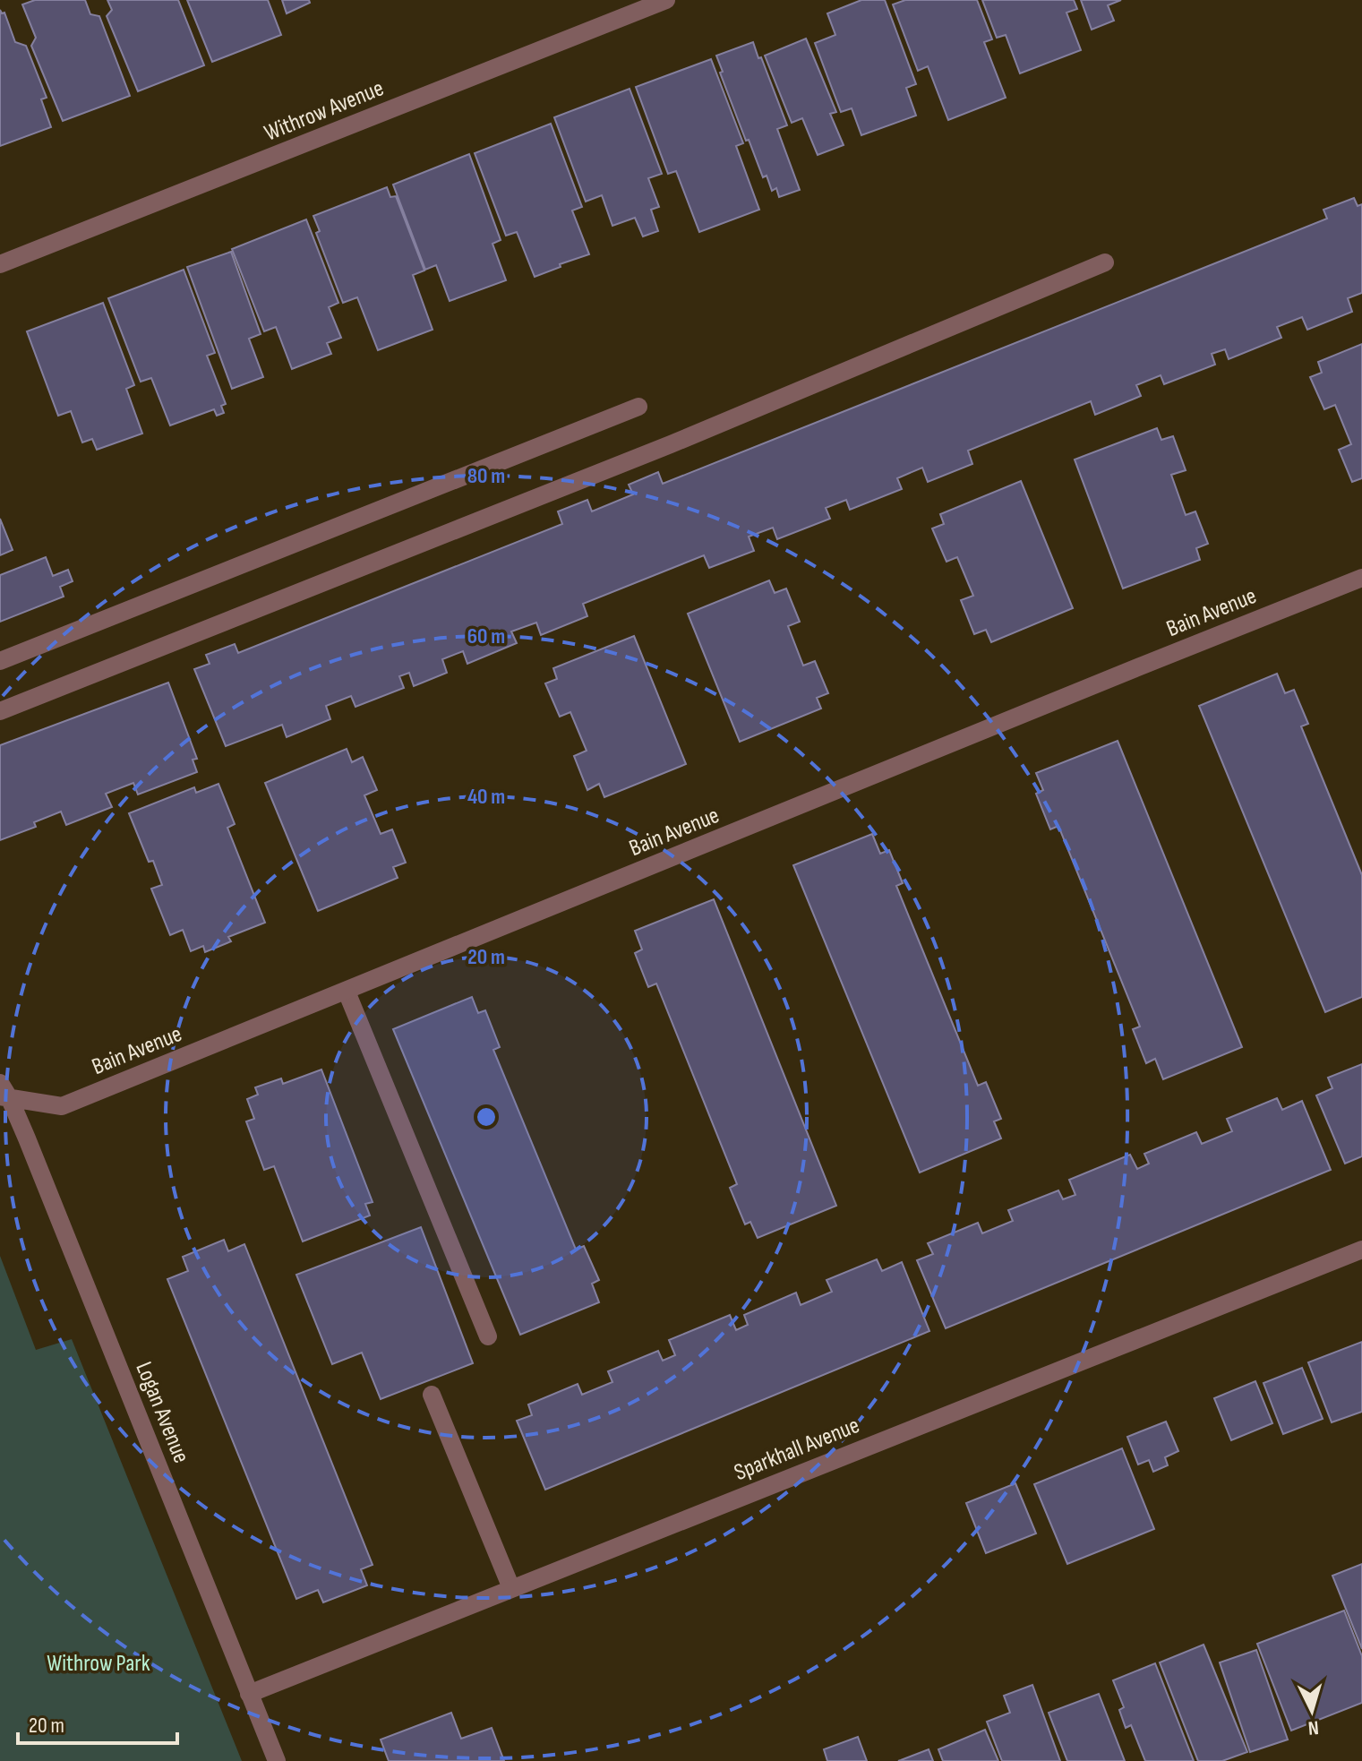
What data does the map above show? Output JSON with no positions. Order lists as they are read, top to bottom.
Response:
{
  "streets": {
    "street": [
      "Withrow Avenue",
      "Bain Avenue",
      "Logan Avenue",
      "Sparkhall Avenue"
    ]
  },
  "crossings": [
    ["Bain Avenue", "Logan Avenue"],
    ["Logan Avenue", "Sparkhall Avenue"]
  ],
  "parks": ["Withrow Park"],
  "scale_bar": "20 m",
  "north": "bottom",
  "rings": [
    "80 m",
    "60 m",
    "40 m",
    "20 m"
  ]
}
